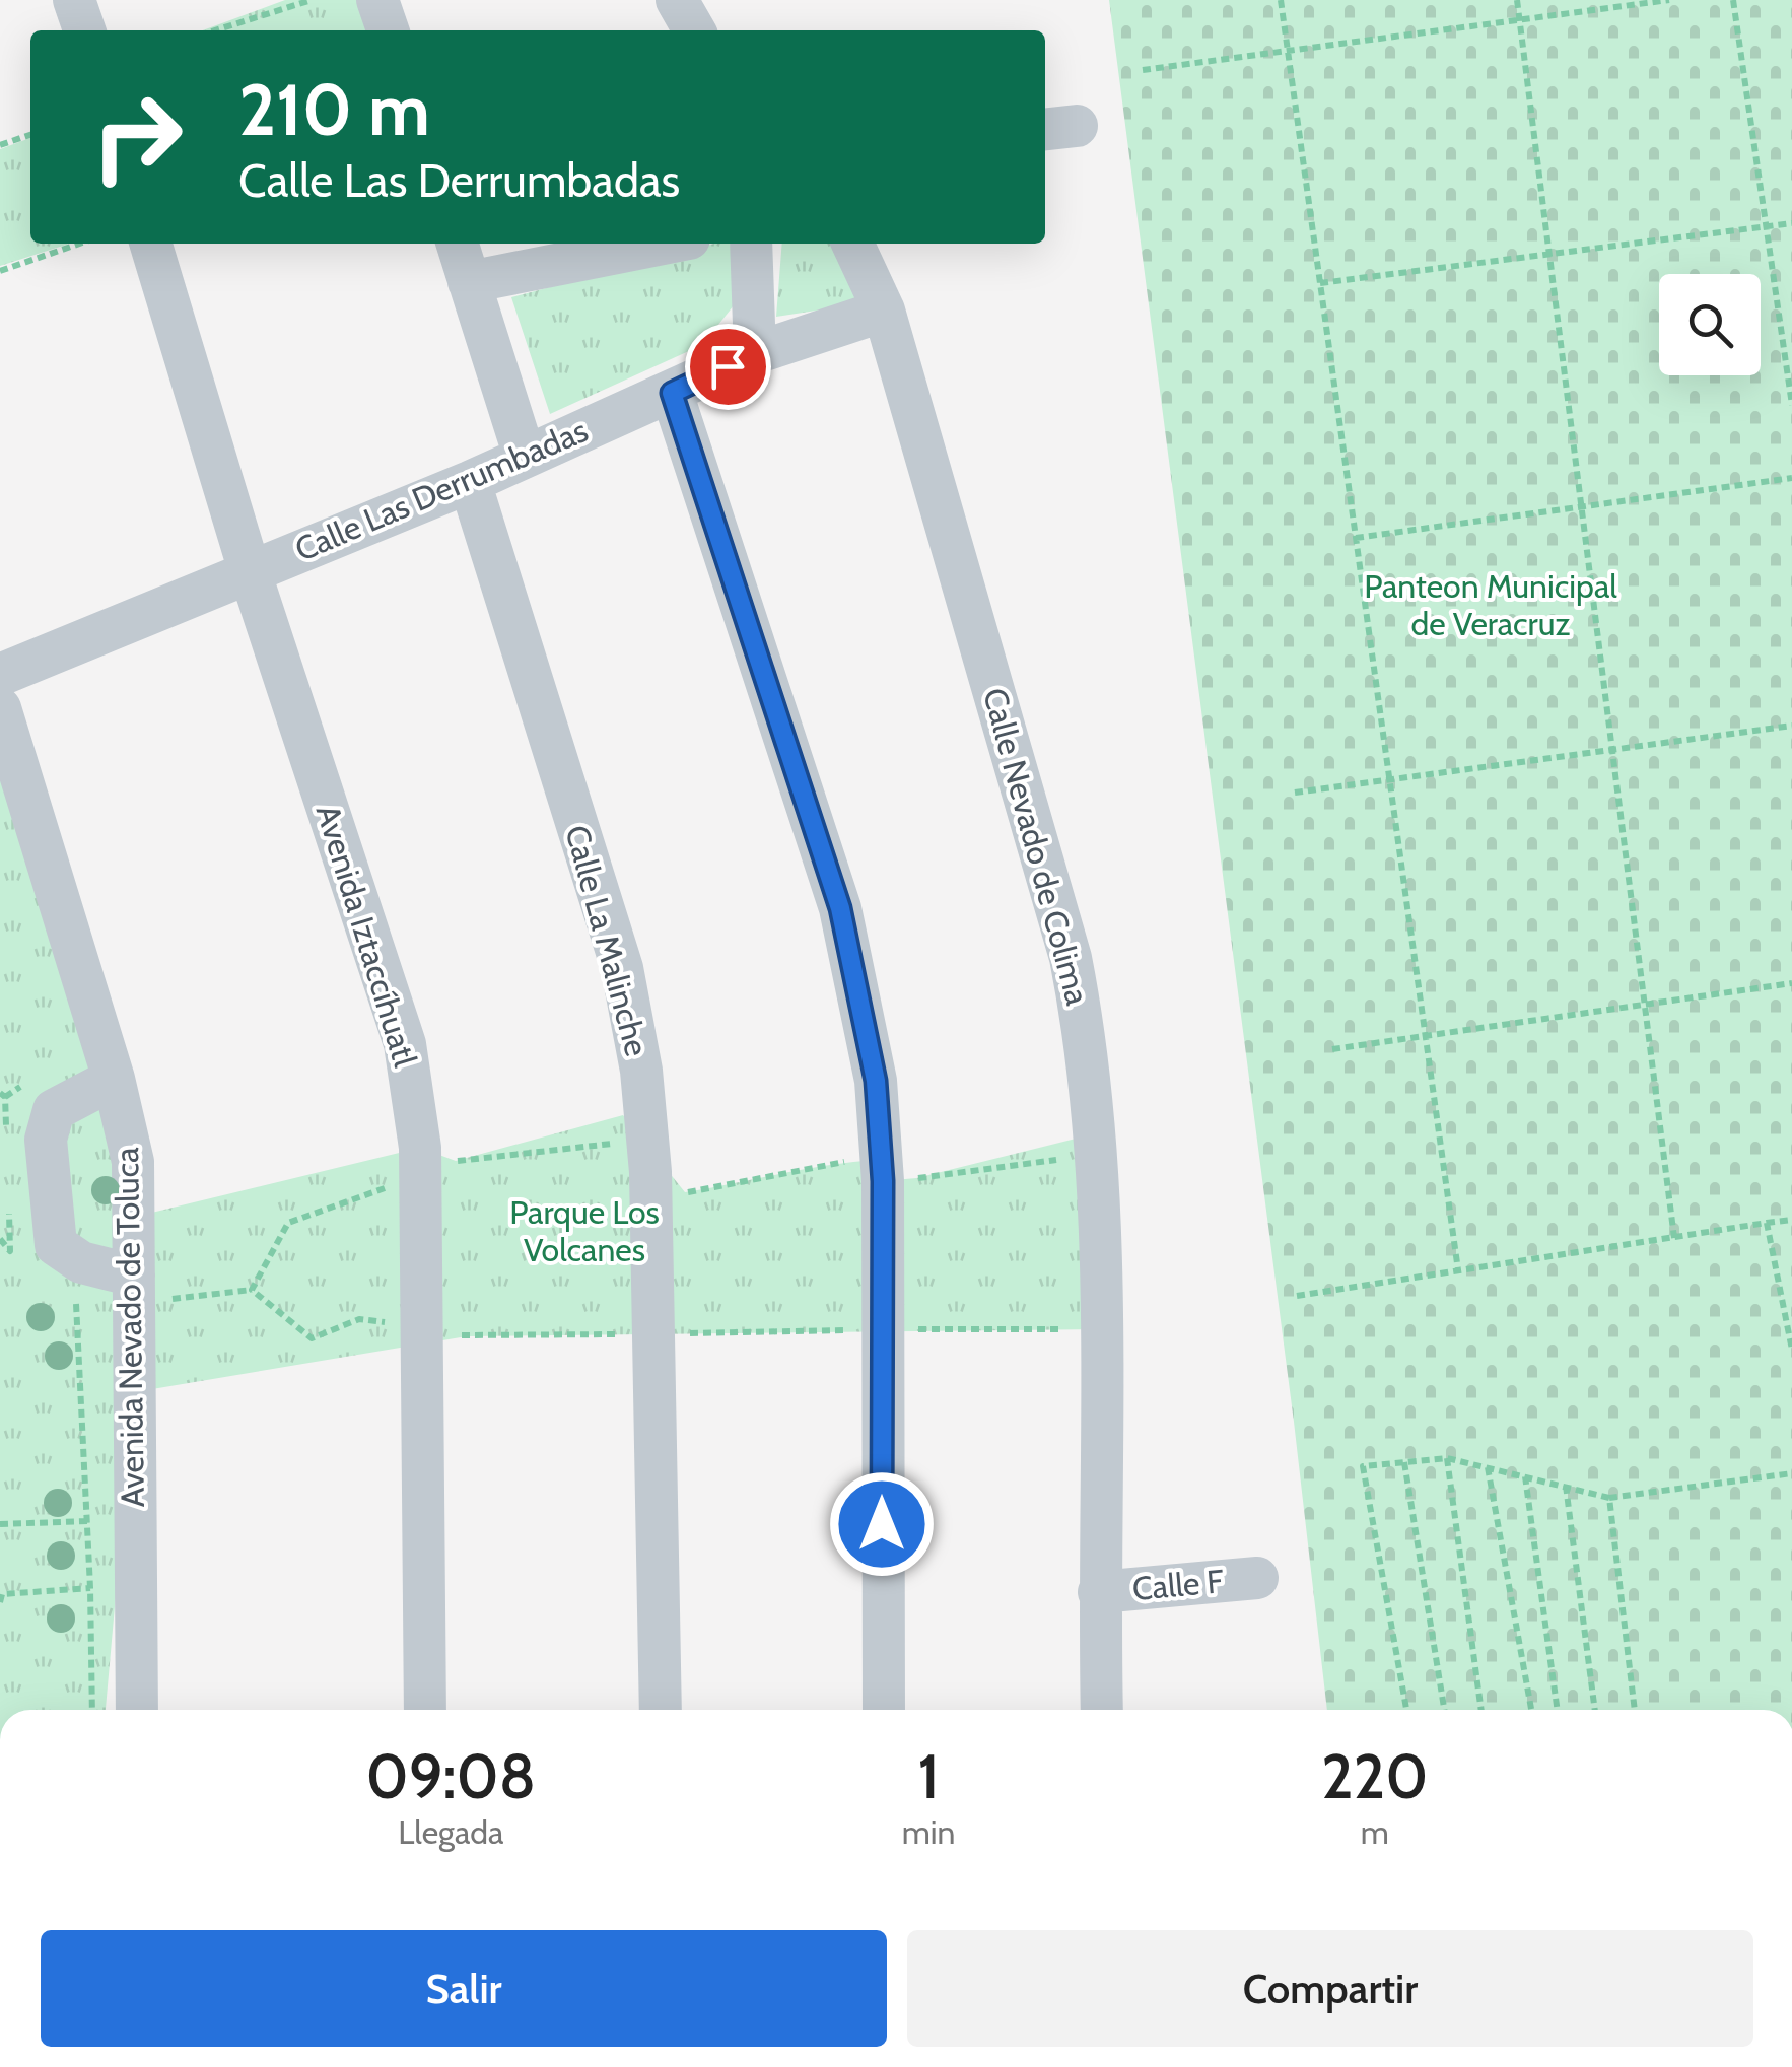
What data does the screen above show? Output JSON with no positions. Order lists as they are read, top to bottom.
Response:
{
  "streets": {
    "street": [
      "Calle Las Derrumbadas",
      "Calle Nevado de Colima",
      "Avenida Iztaccíhuatl",
      "Calle La Malinche",
      "Avenida Nevado de Toluca",
      "Calle F"
    ]
  },
  "crossings": [
    ["Calle Las Derrumbadas", "Calle Nevado de Colima"],
    ["Calle Las Derrumbadas", "Avenida Iztaccíhuatl"],
    ["Calle Las Derrumbadas", "Calle La Malinche"],
    ["Calle Nevado de Colima", "Calle F"]
  ],
  "parks": ["Panteon Municipal de Veracruz", "Parque Los Volcanes"],
  "page": {
    "turn": ["210 m", "Calle Las Derrumbadas"],
    "eta": [
      "09:08",
      "Llegada",
      "1",
      "min",
      "220",
      "m"
    ],
    "buttons": ["Salir", "Compartir"]
  }
}
